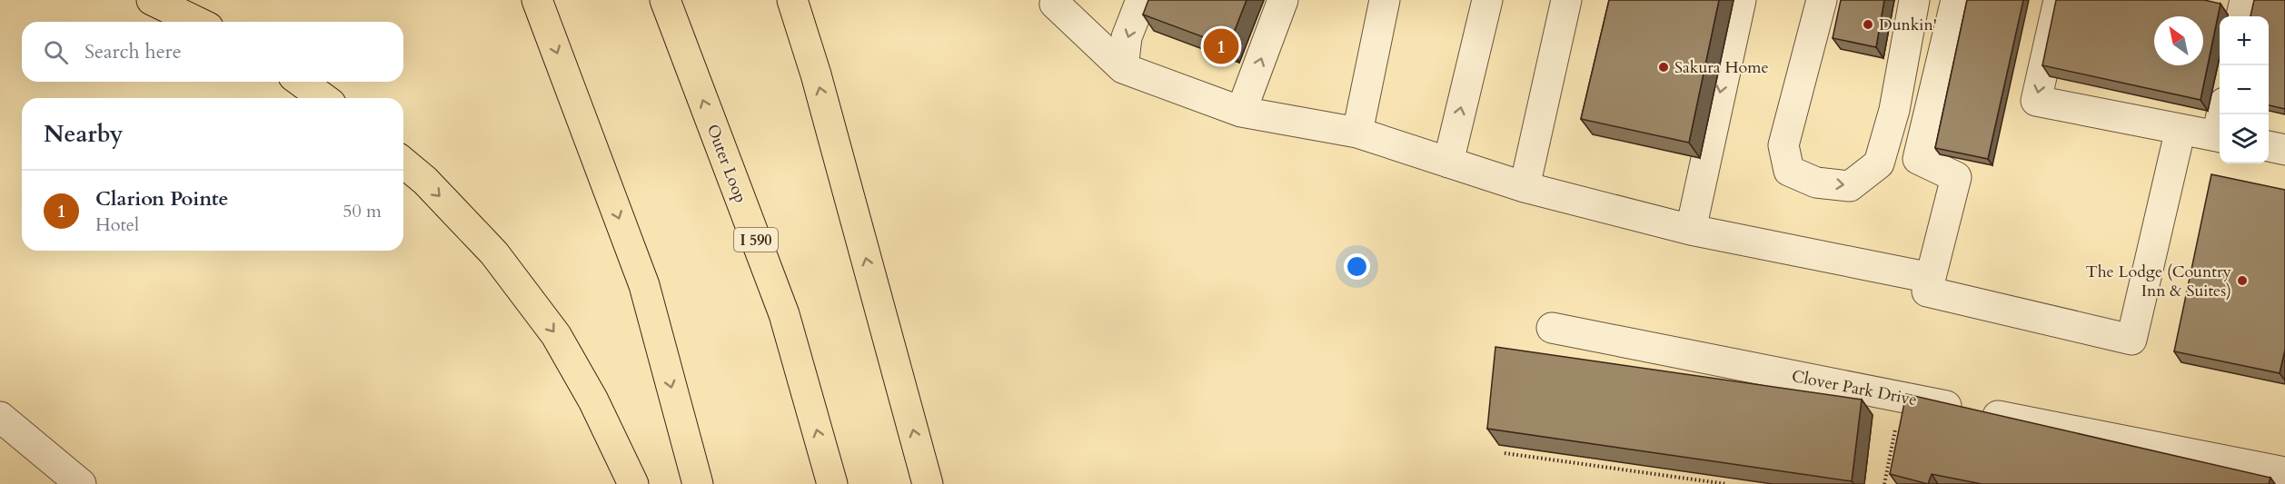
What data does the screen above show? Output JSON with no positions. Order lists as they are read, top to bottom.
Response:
{
  "streets": {
    "highway": ["Outer Loop", "I 590"],
    "street": ["Clover Park Drive"]
  },
  "places": ["Dunkin'", "Sakura Home", "The Lodge (Country Inn & Suites)"],
  "north": "top left",
  "page": {
    "map_buttons": ["+", "−"],
    "search": "Search here",
    "pins": "1",
    "heading": "Nearby",
    "list": [
      {
        "mark": "1",
        "name": "Clarion Pointe",
        "note": "Hotel",
        "value": "50 m"
      }
    ]
  }
}
